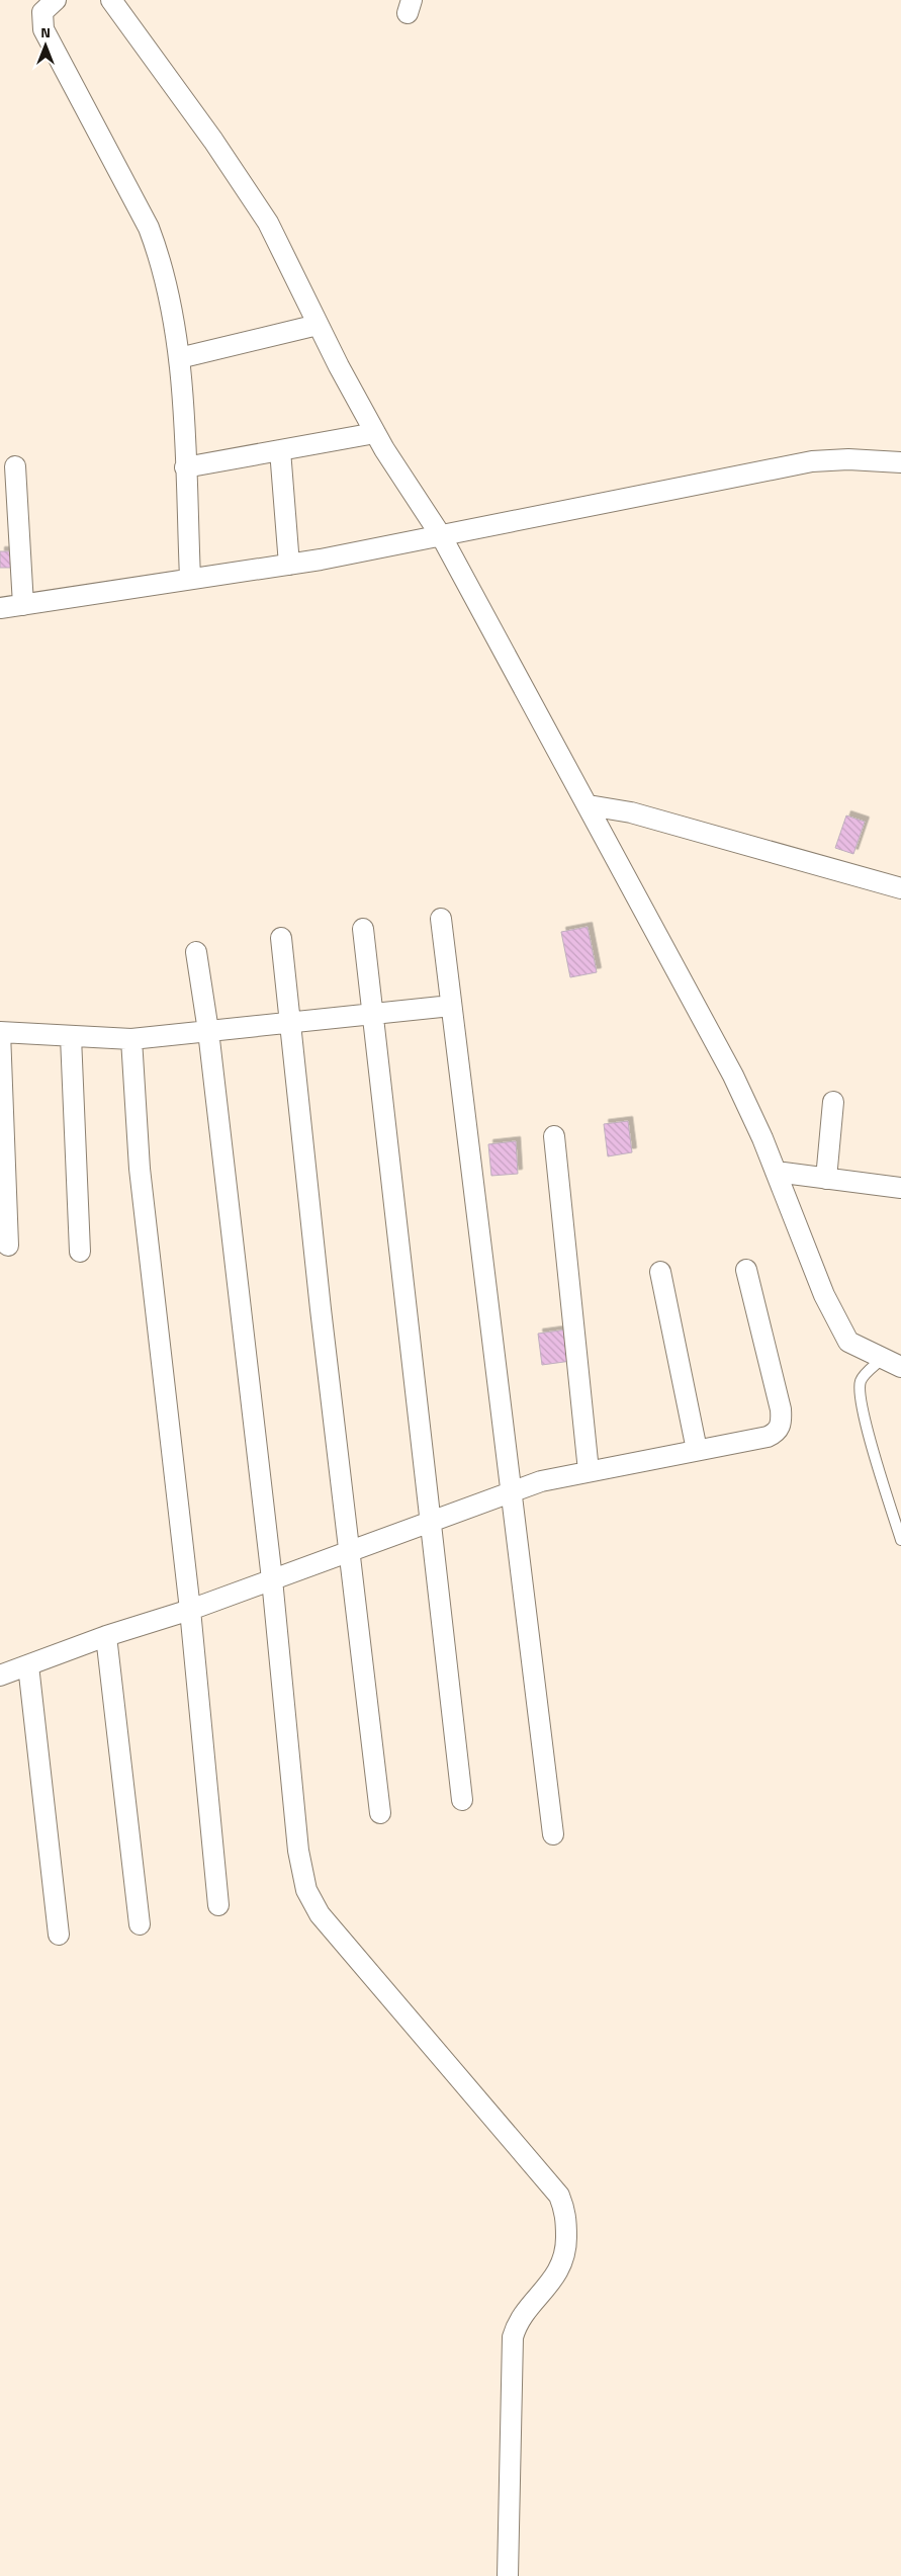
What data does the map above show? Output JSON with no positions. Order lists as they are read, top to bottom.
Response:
{
  "north": "top"
}
